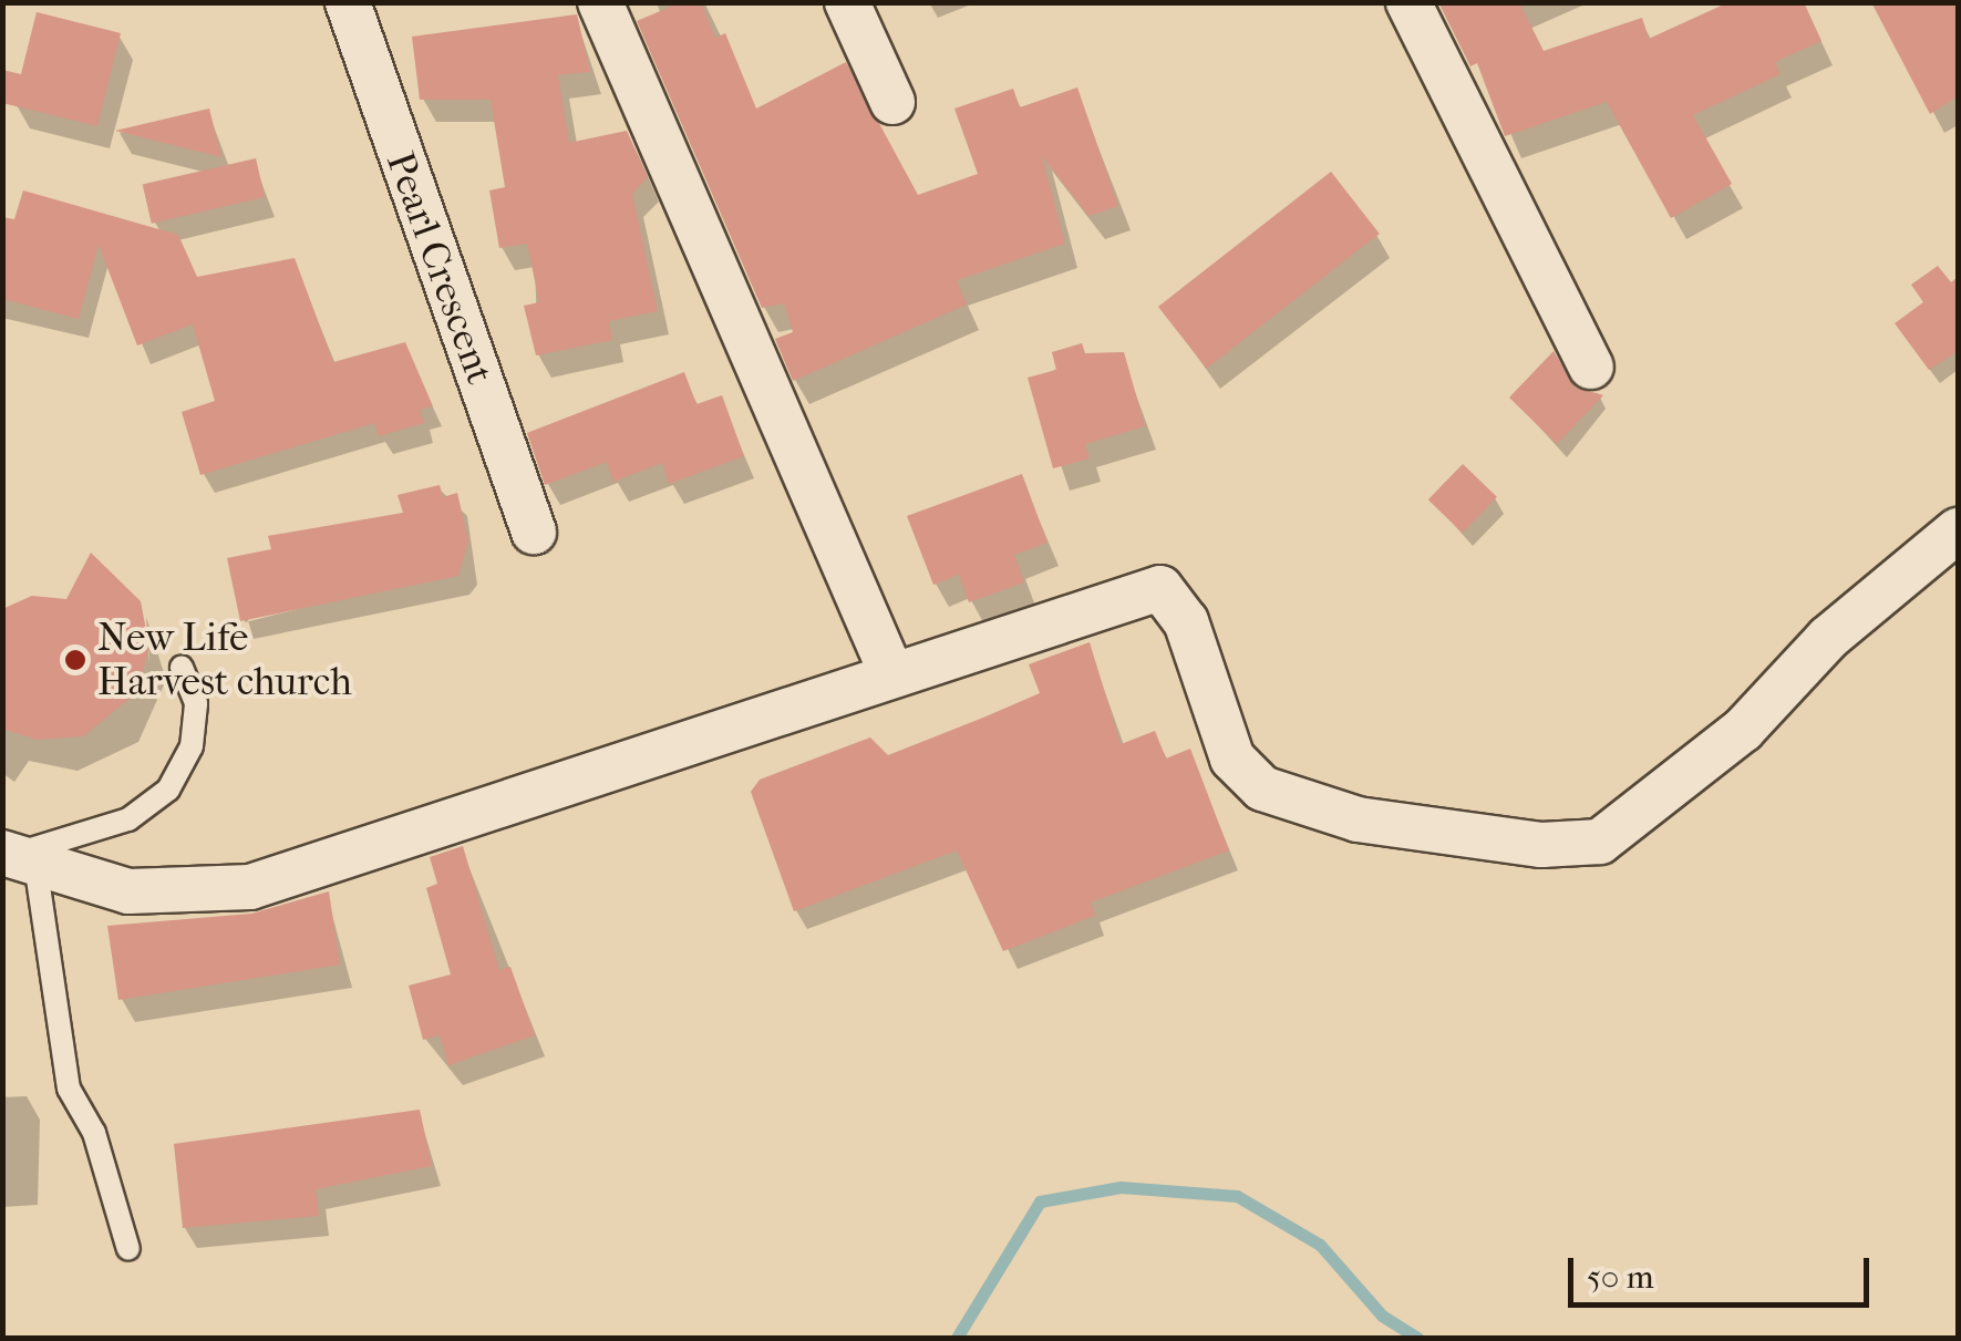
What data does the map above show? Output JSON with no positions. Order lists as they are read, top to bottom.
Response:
{
  "streets": {
    "street": ["Pearl Crescent"]
  },
  "places": ["New Life Harvest church"],
  "scale_bar": "50 m"
}
